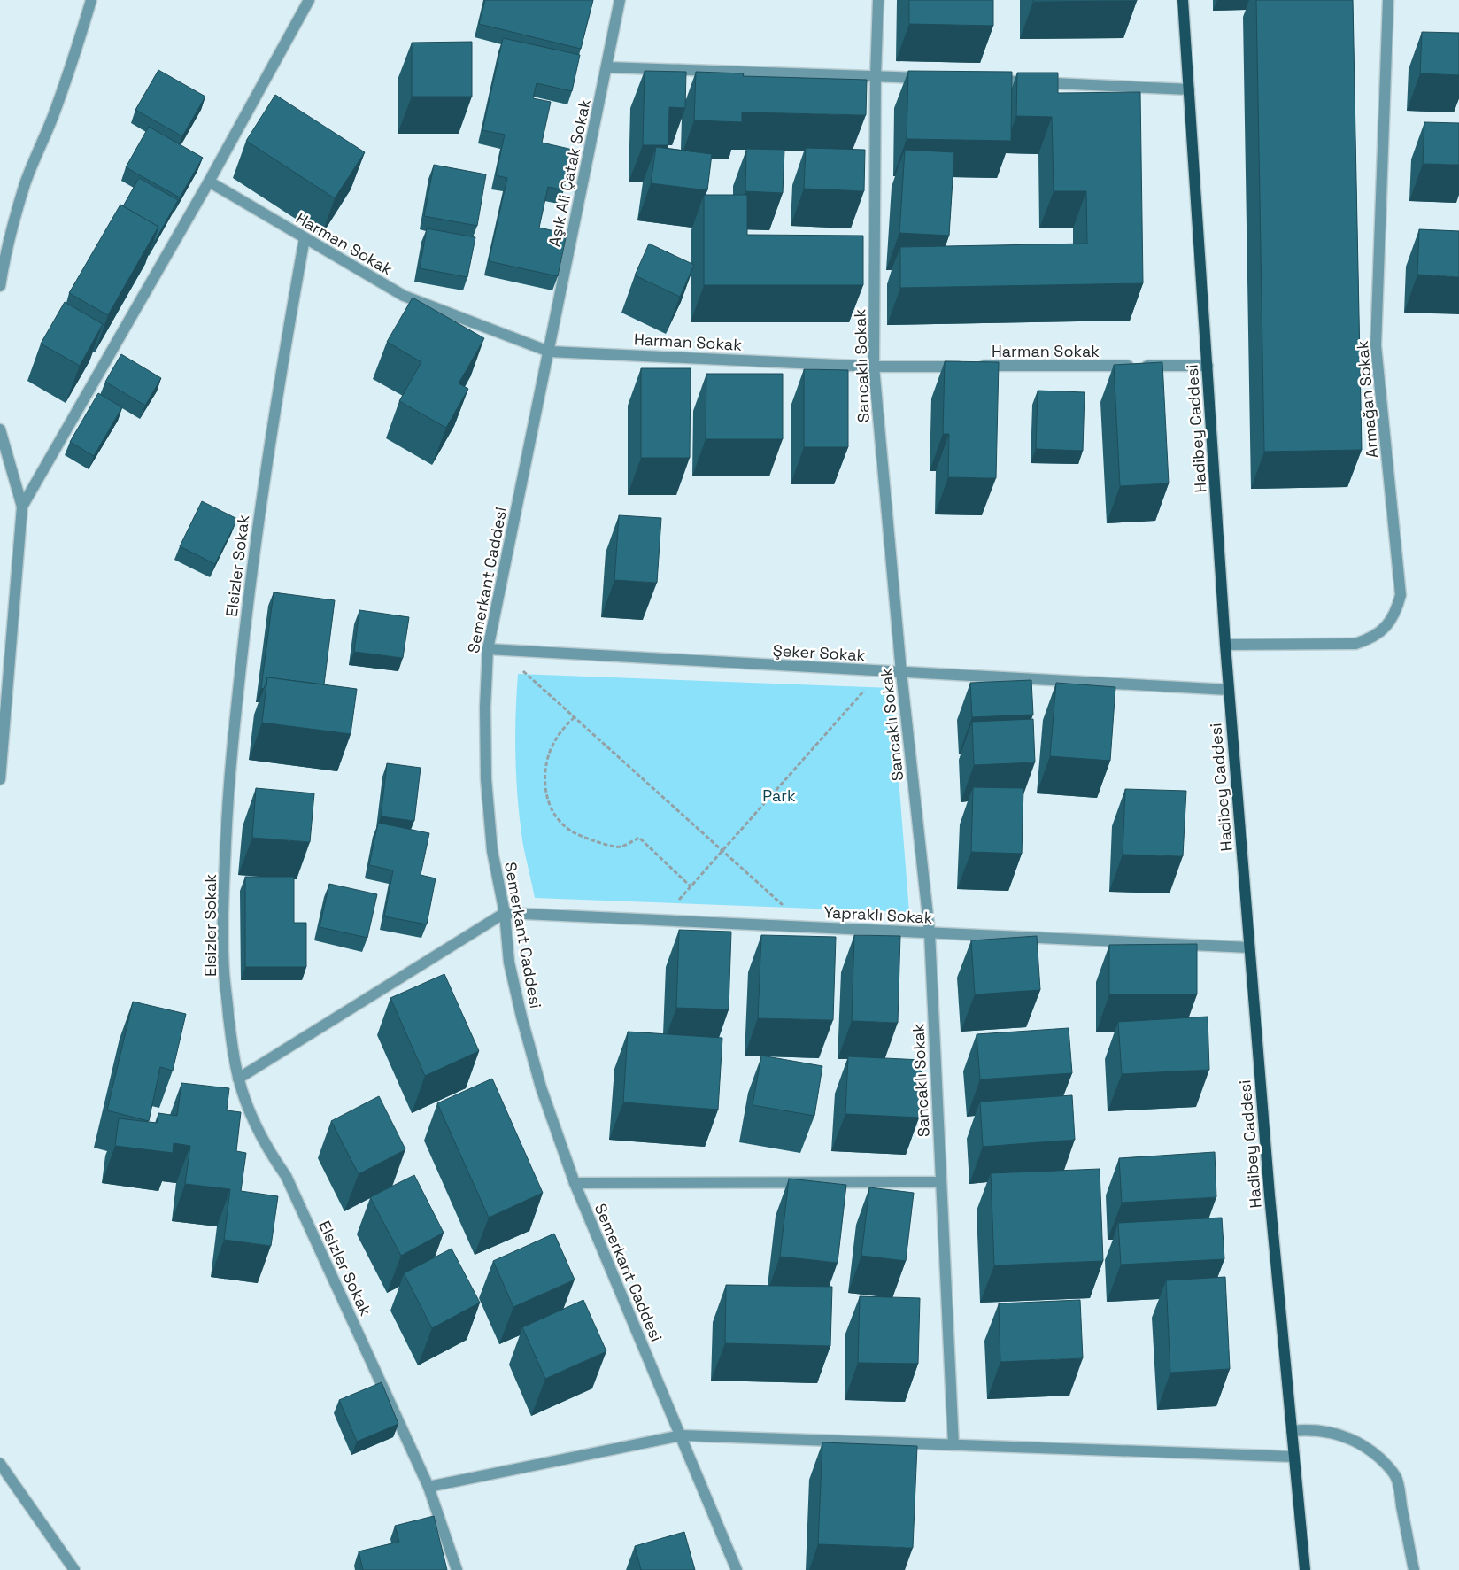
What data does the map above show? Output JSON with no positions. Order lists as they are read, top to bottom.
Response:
{
  "streets": {
    "main road": ["Hadibey Caddesi"],
    "street": [
      "Aşık Ali Çatak Sokak",
      "Harman Sokak",
      "Sancaklı Sokak",
      "Armağan Sokak",
      "Elsizler Sokak",
      "Semerkant Caddesi",
      "Şeker Sokak",
      "Yapraklı Sokak"
    ]
  },
  "crossings": [
    ["Aşık Ali Çatak Sokak", "Harman Sokak"],
    ["Aşık Ali Çatak Sokak", "Semerkant Caddesi"],
    ["Harman Sokak", "Sancaklı Sokak"],
    ["Harman Sokak", "Hadibey Caddesi"],
    ["Harman Sokak", "Elsizler Sokak"],
    ["Harman Sokak", "Semerkant Caddesi"],
    ["Sancaklı Sokak", "Şeker Sokak"],
    ["Sancaklı Sokak", "Yapraklı Sokak"],
    ["Armağan Sokak", "Hadibey Caddesi"],
    ["Hadibey Caddesi", "Şeker Sokak"],
    ["Hadibey Caddesi", "Yapraklı Sokak"],
    ["Semerkant Caddesi", "Şeker Sokak"],
    ["Semerkant Caddesi", "Yapraklı Sokak"]
  ],
  "parks": ["Park"]
}
